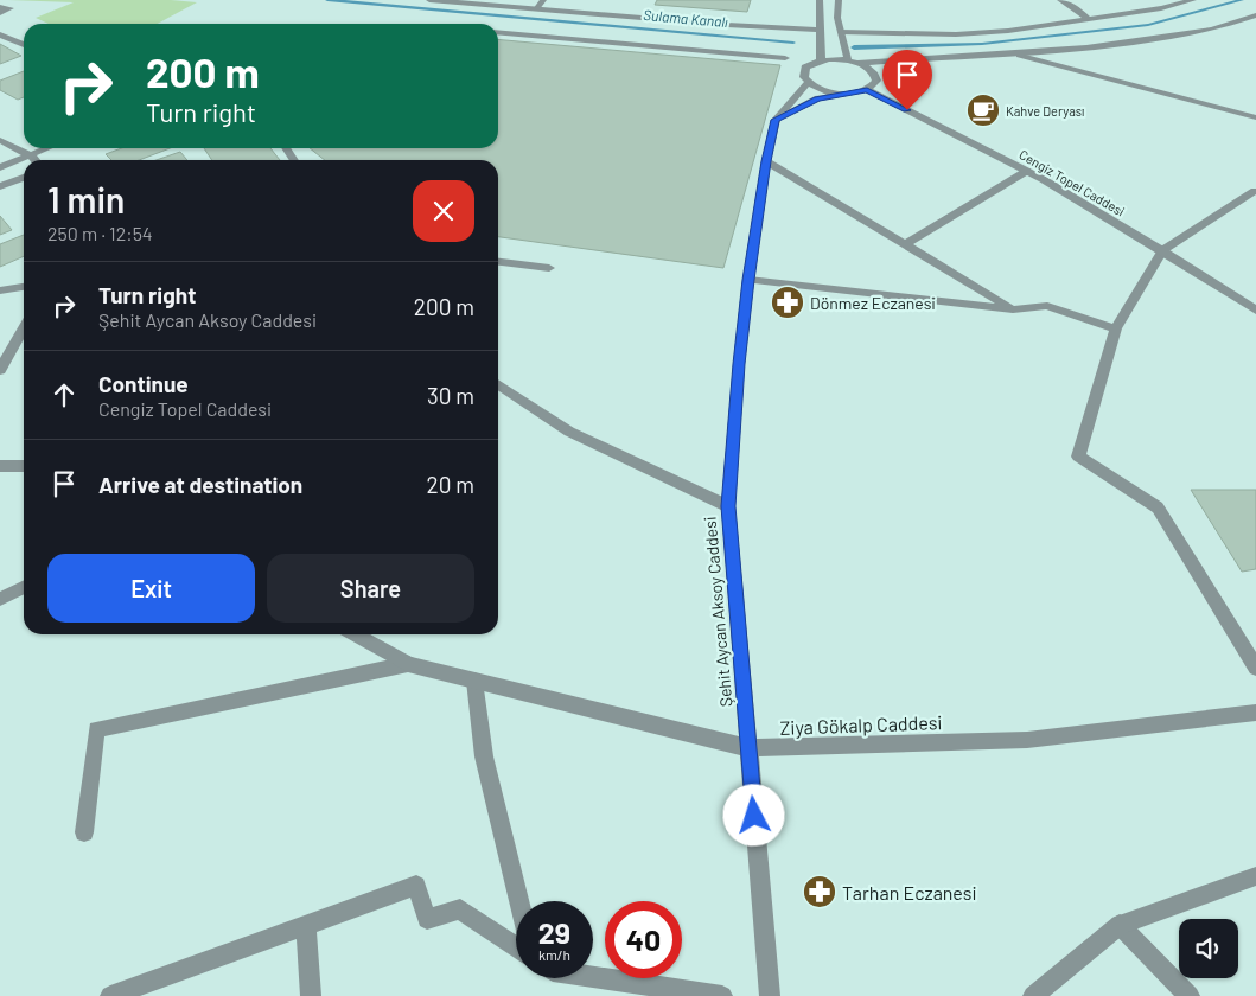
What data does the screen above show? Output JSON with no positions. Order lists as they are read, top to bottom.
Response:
{
  "streets": {
    "street": ["Cengiz Topel Caddesi", "Şehit Aycan Aksoy Caddesi", "Ziya Gökalp Caddesi"]
  },
  "crossings": [
    ["Şehit Aycan Aksoy Caddesi", "Ziya Gökalp Caddesi"]
  ],
  "water": ["Sulama Kanalı"],
  "places": {
    "cafe": ["Kahve Deryası"],
    "pharmacy": ["Dönmez Eczanesi", "Tarhan Eczanesi"]
  },
  "page": {
    "turn": ["200 m", "Turn right"],
    "heading": ["1 min", "250 m · 12:54"],
    "list": [
      {
        "name": "Turn right",
        "note": "Şehit Aycan Aksoy Caddesi",
        "value": "200 m"
      },
      {
        "name": "Continue",
        "note": "Cengiz Topel Caddesi",
        "value": "30 m"
      },
      {
        "name": "Arrive at destination",
        "value": "20 m"
      }
    ],
    "buttons": ["Exit", "Share"],
    "speed": "29 km/h",
    "limit": "40"
  }
}
